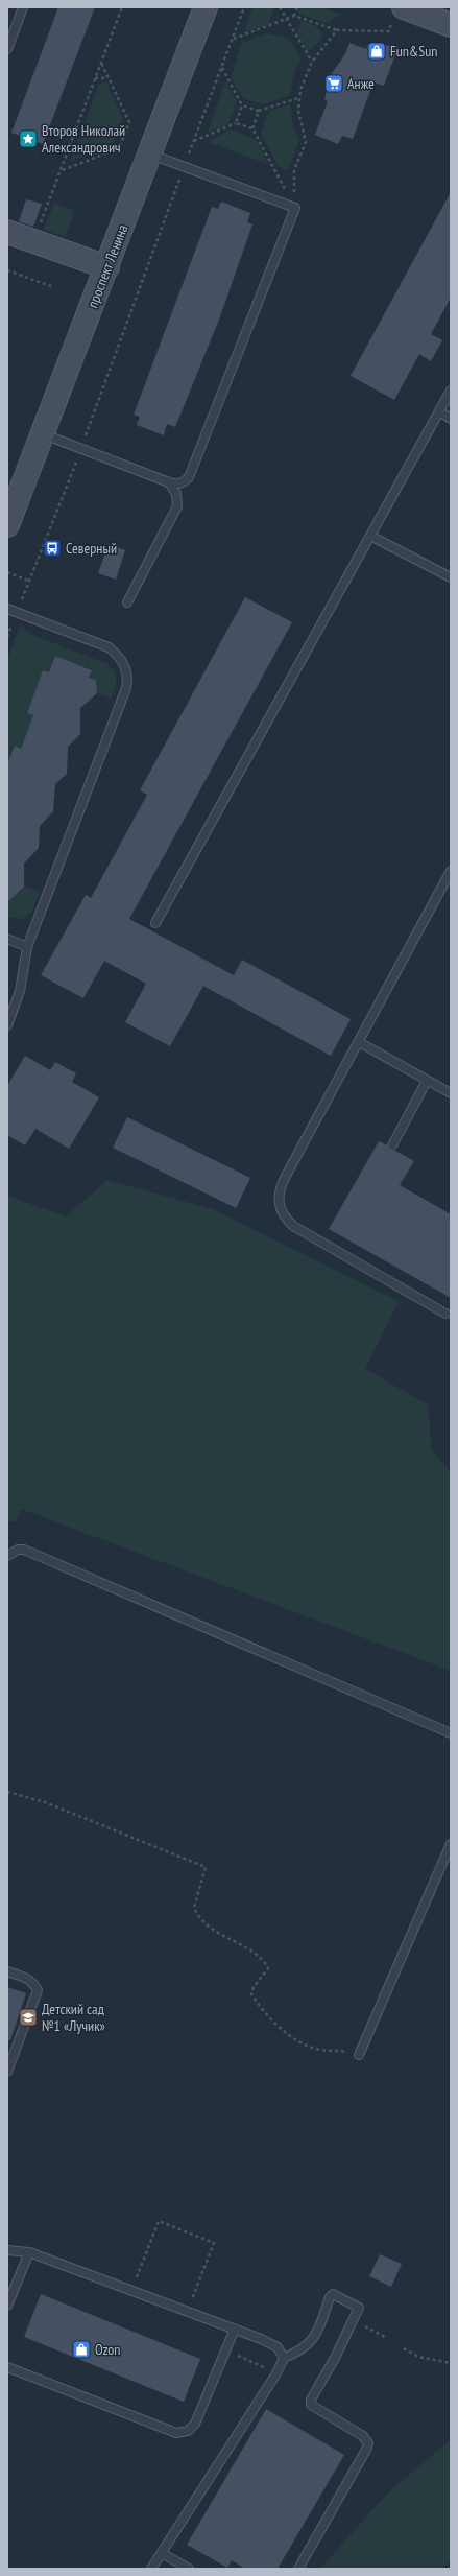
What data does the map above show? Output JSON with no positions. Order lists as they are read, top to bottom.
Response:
{
  "streets": {
    "main road": ["проспект Ленина"]
  },
  "places": {
    "shop": ["Fun&Sun", "Ozon"],
    "supermarket": ["Анже"],
    "place": ["Второв Николай Александрович"],
    "bus stop": ["Северный"],
    "school or university": ["Детский сад №1 «Лучик»"]
  }
}
